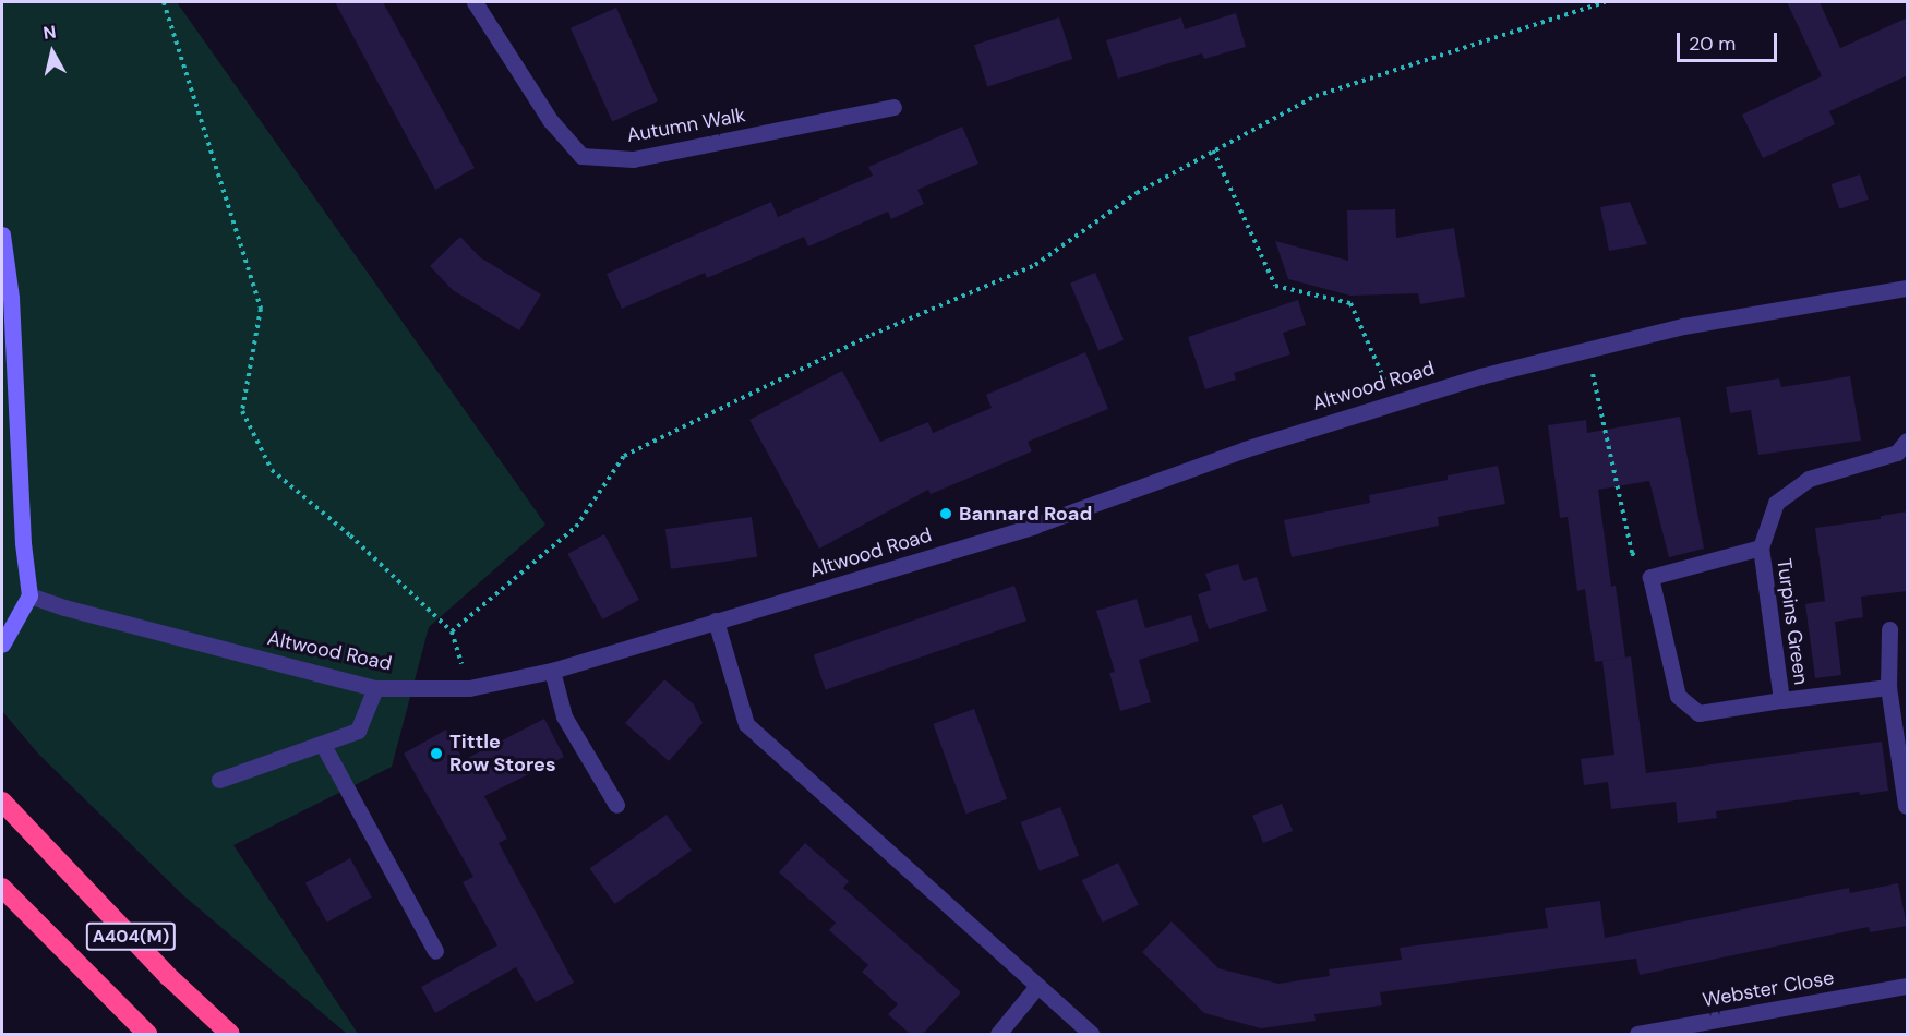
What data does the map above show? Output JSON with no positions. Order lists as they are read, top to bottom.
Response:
{
  "streets": {
    "highway": ["A404(M)"],
    "street": [
      "Autumn Walk",
      "Altwood Road",
      "Turpins Green",
      "Webster Close"
    ]
  },
  "places": ["Bannard Road", "Tittle Row Stores"],
  "scale_bar": "20 m",
  "north": "top"
}
